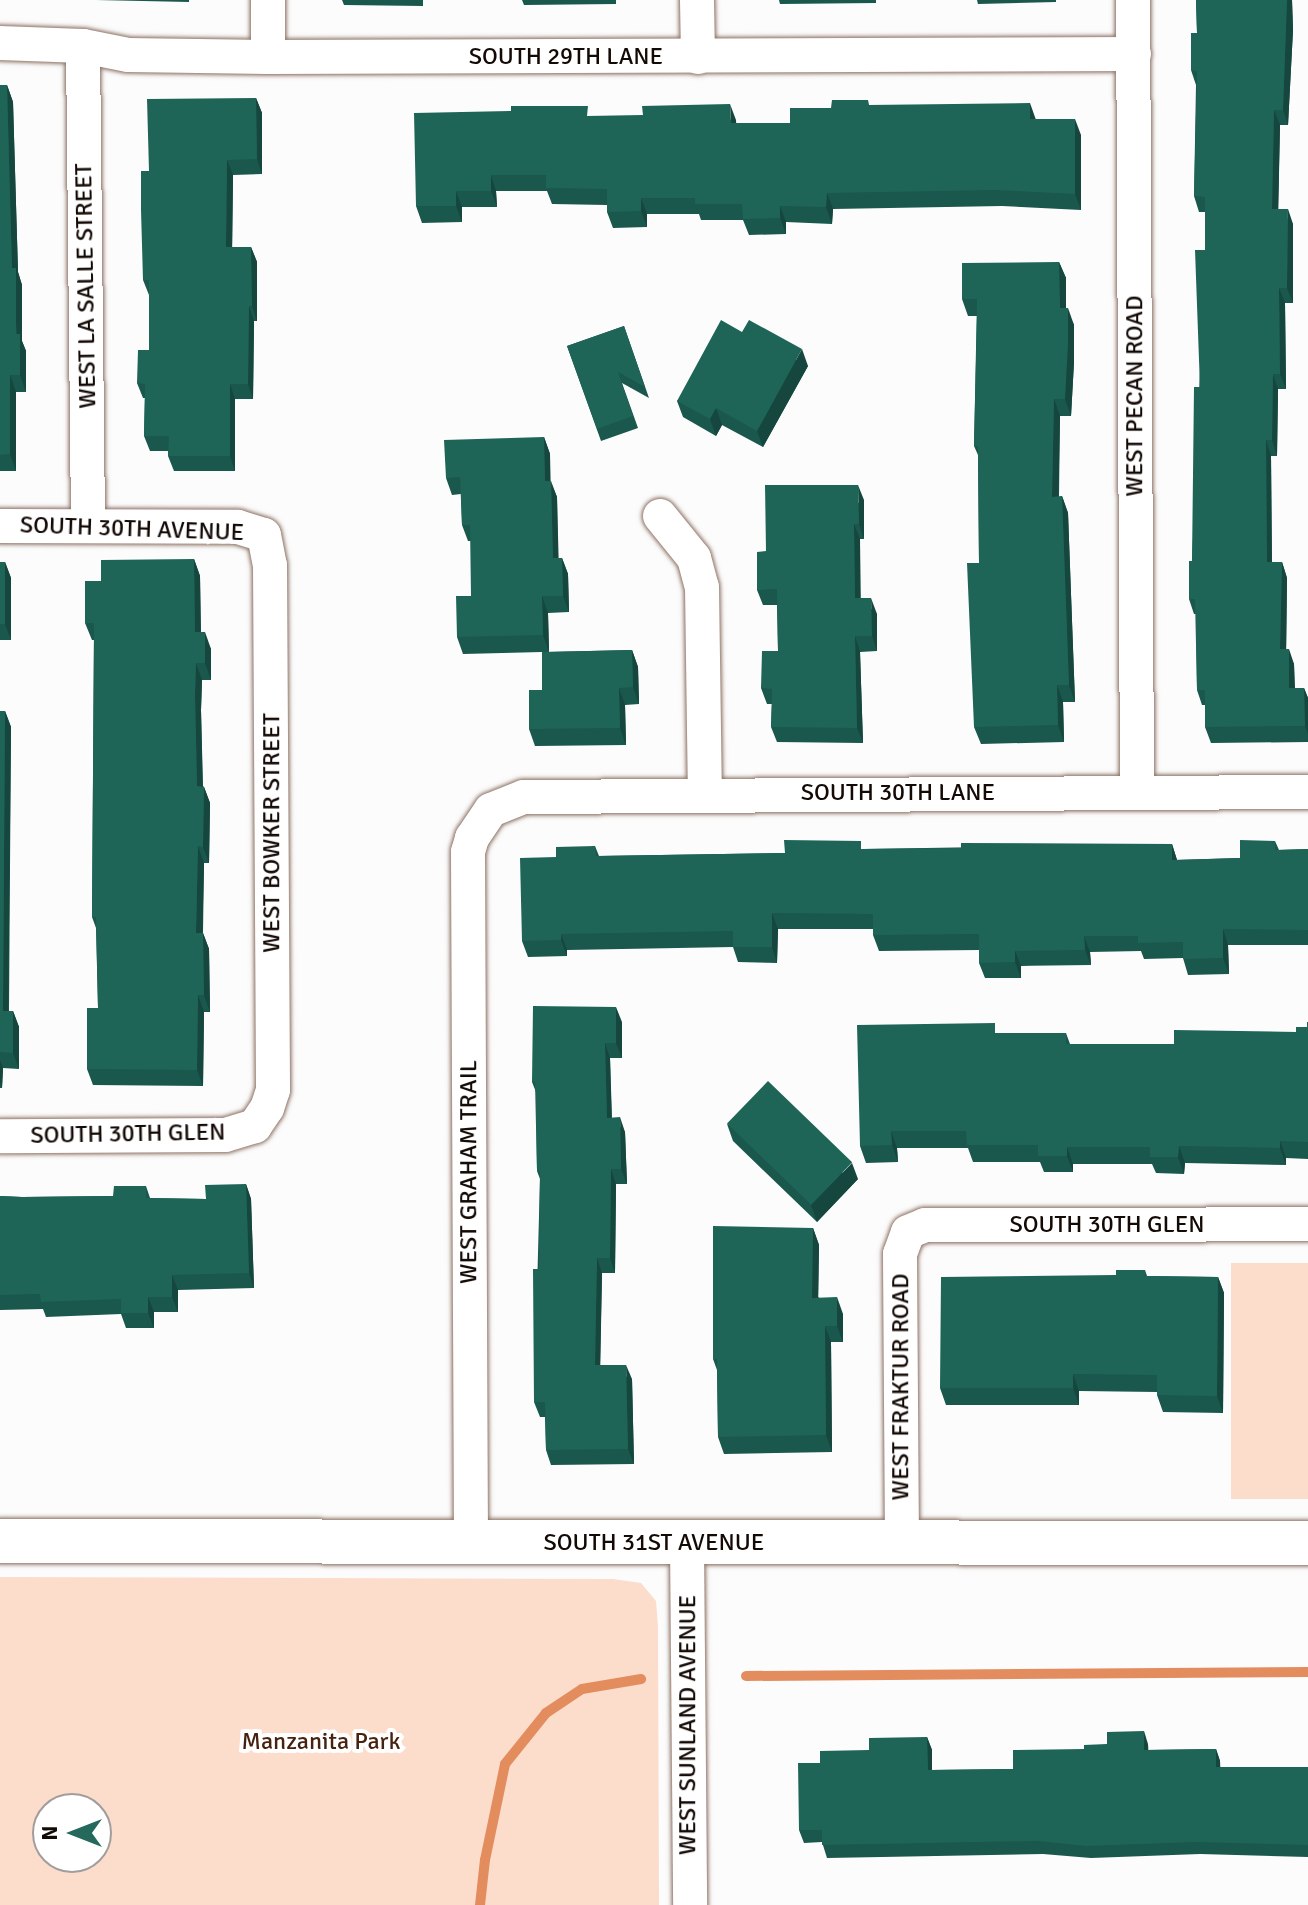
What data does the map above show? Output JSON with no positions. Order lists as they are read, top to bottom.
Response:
{
  "streets": {
    "street": [
      "SOUTH 29TH LANE",
      "WEST LA SALLE STREET",
      "WEST PECAN ROAD",
      "SOUTH 30TH AVENUE",
      "SOUTH 30TH LANE",
      "WEST BOWKER STREET",
      "SOUTH 30TH GLEN",
      "WEST GRAHAM TRAIL",
      "WEST FRAKTUR ROAD",
      "SOUTH 31ST AVENUE",
      "WEST SUNLAND AVENUE"
    ]
  },
  "crossings": [
    ["SOUTH 29TH LANE", "WEST LA SALLE STREET"],
    ["SOUTH 29TH LANE", "WEST PECAN ROAD"],
    ["WEST LA SALLE STREET", "SOUTH 30TH AVENUE"],
    ["WEST PECAN ROAD", "SOUTH 30TH LANE"],
    ["SOUTH 30TH AVENUE", "WEST BOWKER STREET"],
    ["SOUTH 30TH LANE", "WEST GRAHAM TRAIL"],
    ["WEST BOWKER STREET", "SOUTH 30TH GLEN"],
    ["SOUTH 30TH GLEN", "WEST FRAKTUR ROAD"],
    ["WEST GRAHAM TRAIL", "SOUTH 31ST AVENUE"],
    ["WEST FRAKTUR ROAD", "SOUTH 31ST AVENUE"],
    ["SOUTH 31ST AVENUE", "WEST SUNLAND AVENUE"]
  ],
  "parks": ["Manzanita Park"],
  "north": "left"
}
